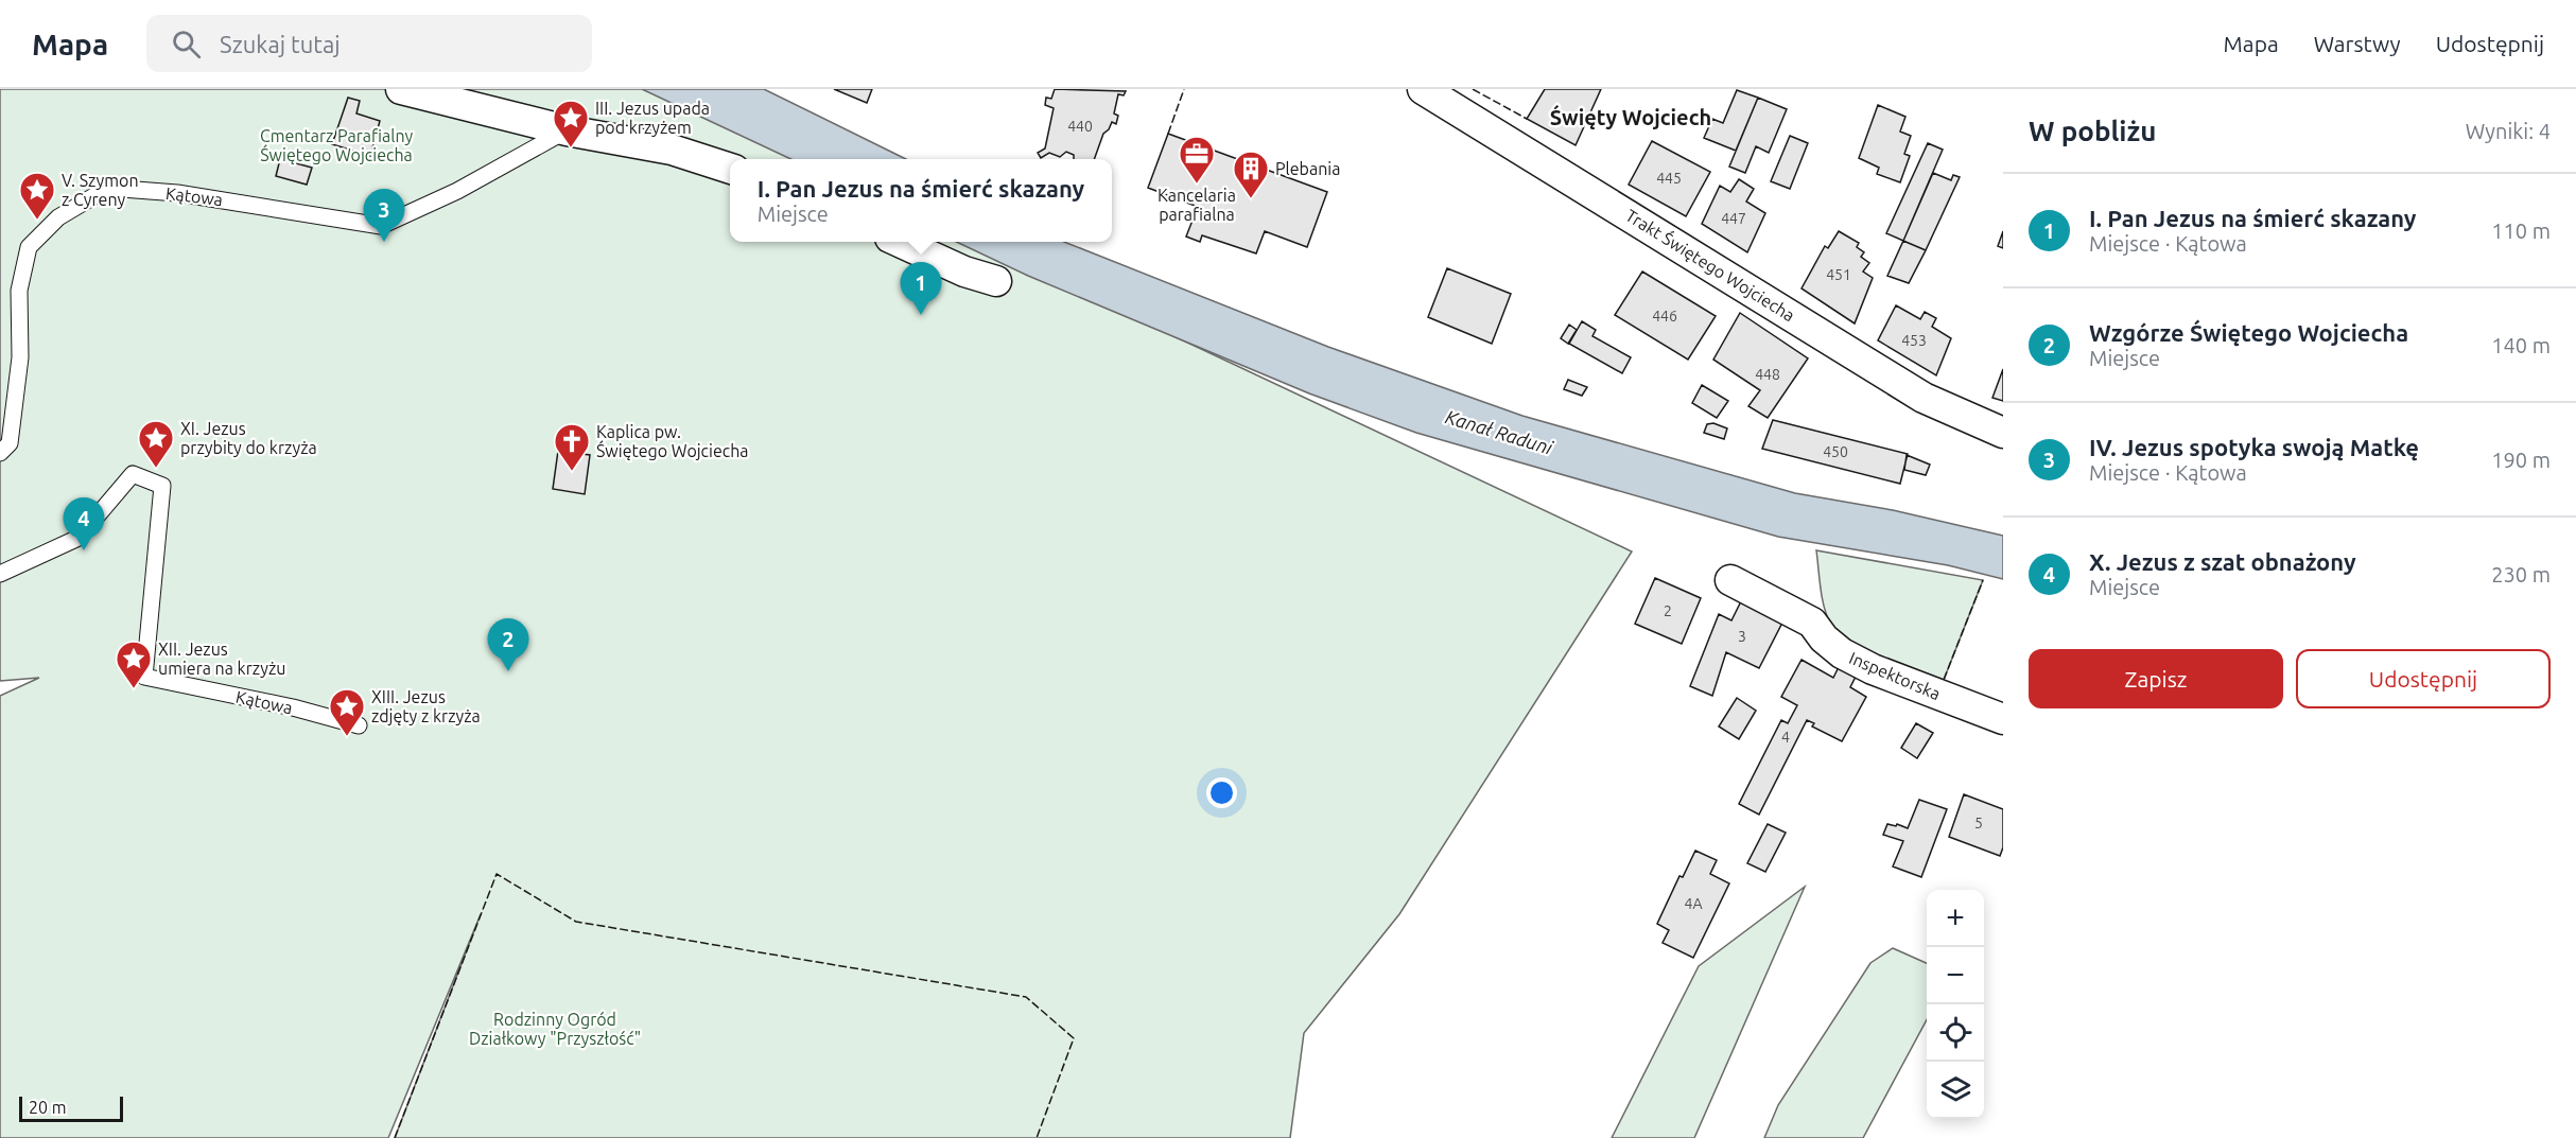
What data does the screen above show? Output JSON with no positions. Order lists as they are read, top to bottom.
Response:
{
  "streets": {
    "street": ["Trakt Świętego Wojciecha", "Inspektorska"],
    "lane": ["Kątowa"]
  },
  "districts": ["Święty Wojciech"],
  "water": ["Kanał Raduni"],
  "parks": ["Cmentarz Parafialny Świętego Wojciecha", "Rodzinny Ogród Działkowy \"Przyszłość\""],
  "places": {
    "place": [
      "III. Jezus upada pod krzyżem",
      "V. Szymon z Cyreny",
      "XI. Jezus przybity do krzyża",
      "XII. Jezus umiera na krzyżu",
      "XIII. Jezus zdjęty z krzyża"
    ],
    "office": ["Kancelaria parafialna"],
    "building": ["Plebania"],
    "church": ["Kaplica pw. Świętego Wojciecha"]
  },
  "house_numbers": [
    "440",
    "445",
    "447",
    "451",
    "446",
    "453",
    "448",
    "450",
    "2",
    "3",
    "4",
    "5",
    "4A"
  ],
  "scale_bar": "20 m",
  "page": {
    "header": "Mapa",
    "search": "Szukaj tutaj",
    "nav": ["Mapa", "Warstwy", "Udostępnij"],
    "heading": ["W pobliżu", "Wyniki: 4"],
    "popup": ["I. Pan Jezus na śmierć skazany", "Miejsce"],
    "list": [
      {
        "mark": "1",
        "name": "I. Pan Jezus na śmierć skazany",
        "note": "Miejsce · Kątowa",
        "value": "110 m"
      },
      {
        "mark": "2",
        "name": "Wzgórze Świętego Wojciecha",
        "note": "Miejsce",
        "value": "140 m"
      },
      {
        "mark": "3",
        "name": "IV. Jezus spotyka swoją Matkę",
        "note": "Miejsce · Kątowa",
        "value": "190 m"
      },
      {
        "mark": "4",
        "name": "X. Jezus z szat obnażony",
        "note": "Miejsce",
        "value": "230 m"
      }
    ],
    "pins": [
      "3",
      "1",
      "4",
      "2"
    ],
    "buttons": ["Zapisz", "Udostępnij"],
    "map_buttons": ["+", "−"],
    "scale": "20 m"
  }
}
